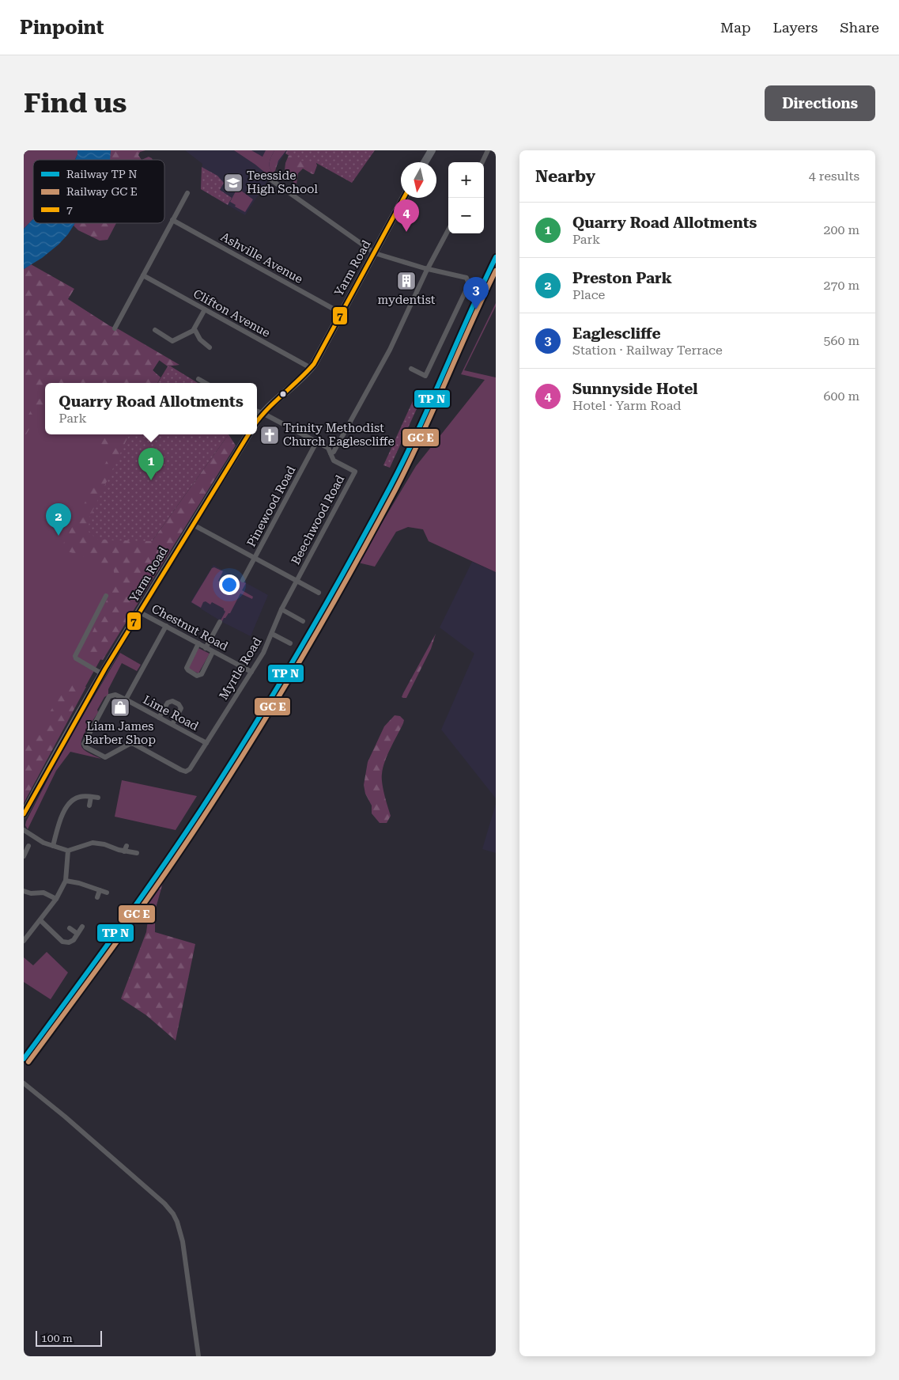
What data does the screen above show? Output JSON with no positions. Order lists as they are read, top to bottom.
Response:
{
  "streets": {
    "main road": ["Yarm Road"],
    "street": [
      "Ashville Avenue",
      "Clifton Avenue",
      "Pinewood Road",
      "Beechwood Road",
      "Chestnut Road",
      "Myrtle Road",
      "Lime Road"
    ]
  },
  "crossings": [
    ["Ashville Avenue", "Yarm Road"],
    ["Yarm Road", "Clifton Avenue"],
    ["Yarm Road", "Chestnut Road"],
    ["Beechwood Road", "Myrtle Road"],
    ["Chestnut Road", "Myrtle Road"],
    ["Myrtle Road", "Lime Road"]
  ],
  "places": {
    "school or university": ["Teesside High School"],
    "building": ["mydentist"],
    "church": ["Trinity Methodist Church Eaglescliffe"],
    "shop": ["Liam James Barber Shop"]
  },
  "lines": ["transit line 7"],
  "legend": ["Railway TP N", "Railway GC E", "7"],
  "scale_bar": "100 m",
  "north": "bottom",
  "page": {
    "header": "Pinpoint",
    "nav": ["Map", "Layers", "Share"],
    "buttons": "Directions",
    "title": "Find us",
    "heading": ["Nearby", "4 results"],
    "map_buttons": ["+", "−"],
    "pins": [
      "4",
      "3",
      "1",
      "2"
    ],
    "list": [
      {
        "mark": "1",
        "name": "Quarry Road Allotments",
        "note": "Park",
        "value": "200 m"
      },
      {
        "mark": "2",
        "name": "Preston Park",
        "note": "Place",
        "value": "270 m"
      },
      {
        "mark": "3",
        "name": "Eaglescliffe",
        "note": "Station · Railway Terrace",
        "value": "560 m"
      },
      {
        "mark": "4",
        "name": "Sunnyside Hotel",
        "note": "Hotel · Yarm Road",
        "value": "600 m"
      }
    ],
    "popup": ["Quarry Road Allotments", "Park"],
    "scale": "100 m"
  }
}
